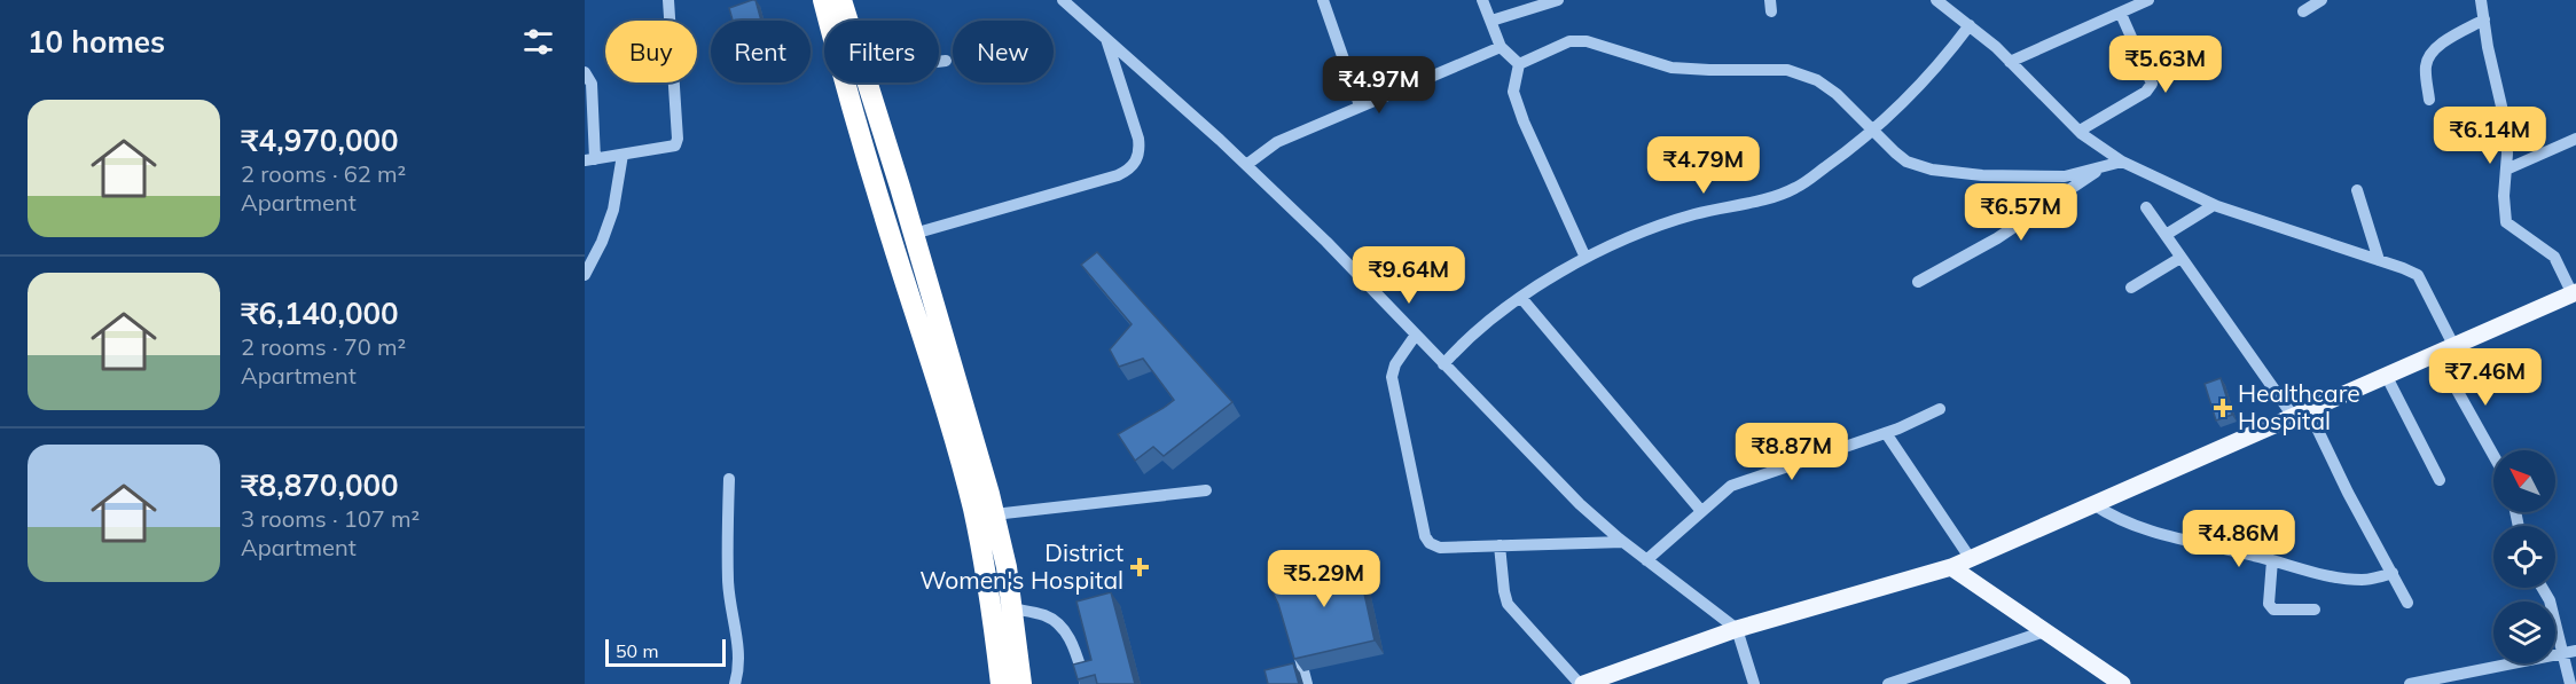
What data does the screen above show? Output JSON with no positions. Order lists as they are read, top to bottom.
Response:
{
  "places": {
    "health": ["Healthcare Hospital", "District Women's Hospital"]
  },
  "scale_bar": "50 m",
  "north": "top left",
  "page": {
    "heading": "10 homes",
    "chip": [
      "Buy",
      "Rent",
      "Filters",
      "New"
    ],
    "price": [
      "₹5.63M",
      "₹4.97M",
      "₹6.14M",
      "₹4.79M",
      "₹6.57M",
      "₹9.64M",
      "₹7.46M",
      "₹8.87M",
      "₹4.86M",
      "₹5.29M"
    ],
    "list": [
      {
        "name": "₹4,970,000",
        "note": "2 rooms · 62 m² · Apartment"
      },
      {
        "name": "₹6,140,000",
        "note": "2 rooms · 70 m² · Apartment"
      },
      {
        "name": "₹8,870,000",
        "note": "3 rooms · 107 m² · Apartment"
      }
    ],
    "scale": "50 m"
  }
}
